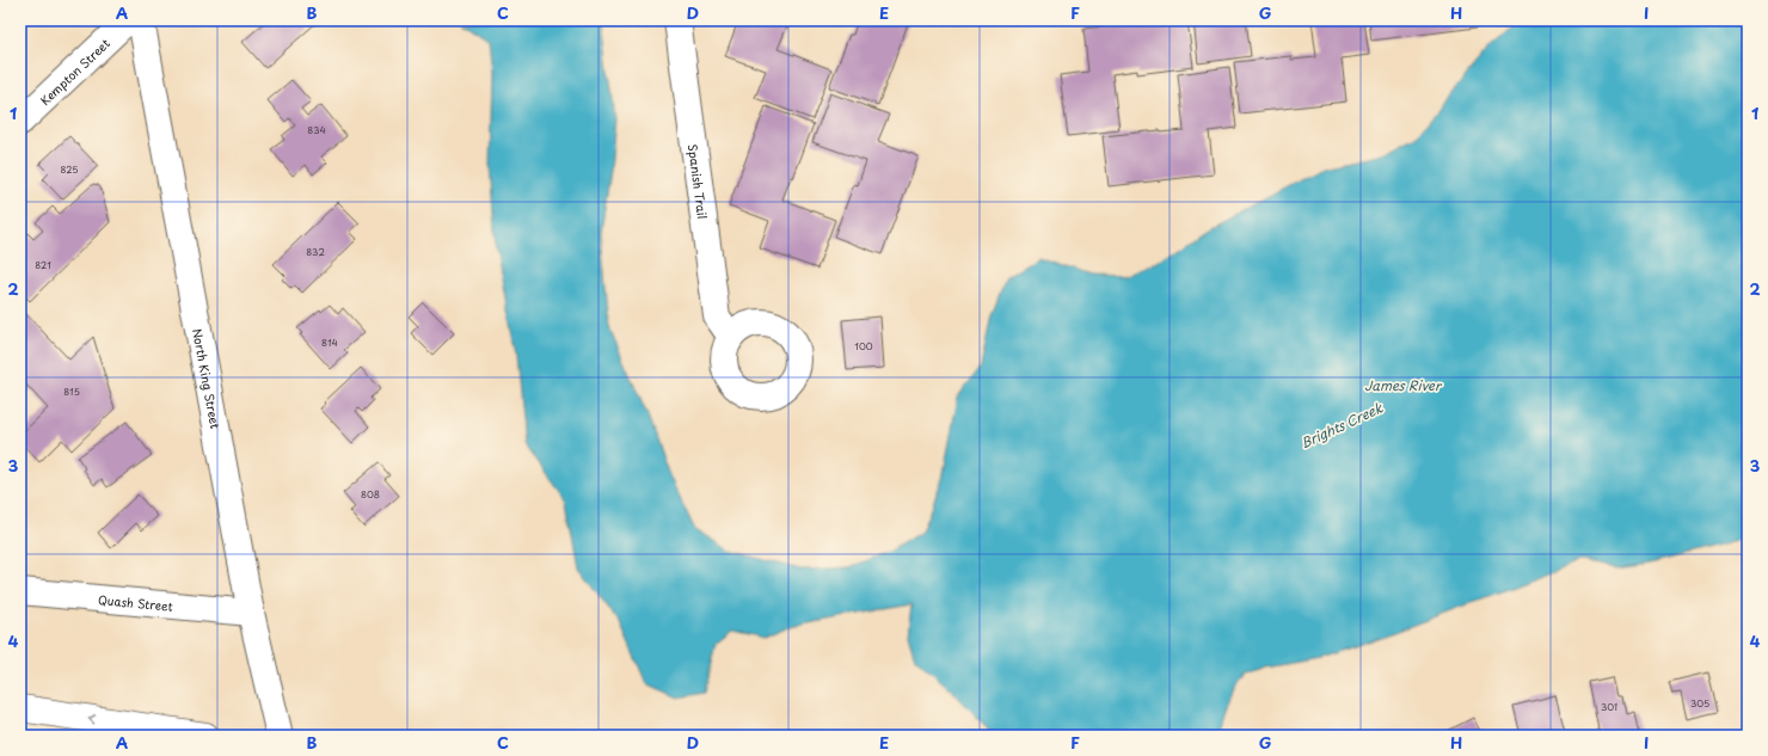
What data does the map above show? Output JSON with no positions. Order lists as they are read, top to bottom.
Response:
{
  "streets": {
    "main road": [
      "Kempton Street",
      "Spanish Trail",
      "North King Street",
      "Quash Street"
    ]
  },
  "crossings": [
    ["North King Street", "Quash Street"]
  ],
  "water": ["James River", "Brights Creek"],
  "house_numbers": [
    "834",
    "825",
    "832",
    "821",
    "814",
    "100",
    "815",
    "808",
    "305",
    "301"
  ],
  "grid": {
    "columns": [
      "A",
      "B",
      "C",
      "D",
      "E",
      "F",
      "G",
      "H",
      "I"
    ],
    "rows": [
      "1",
      "2",
      "3",
      "4"
    ]
  }
}
